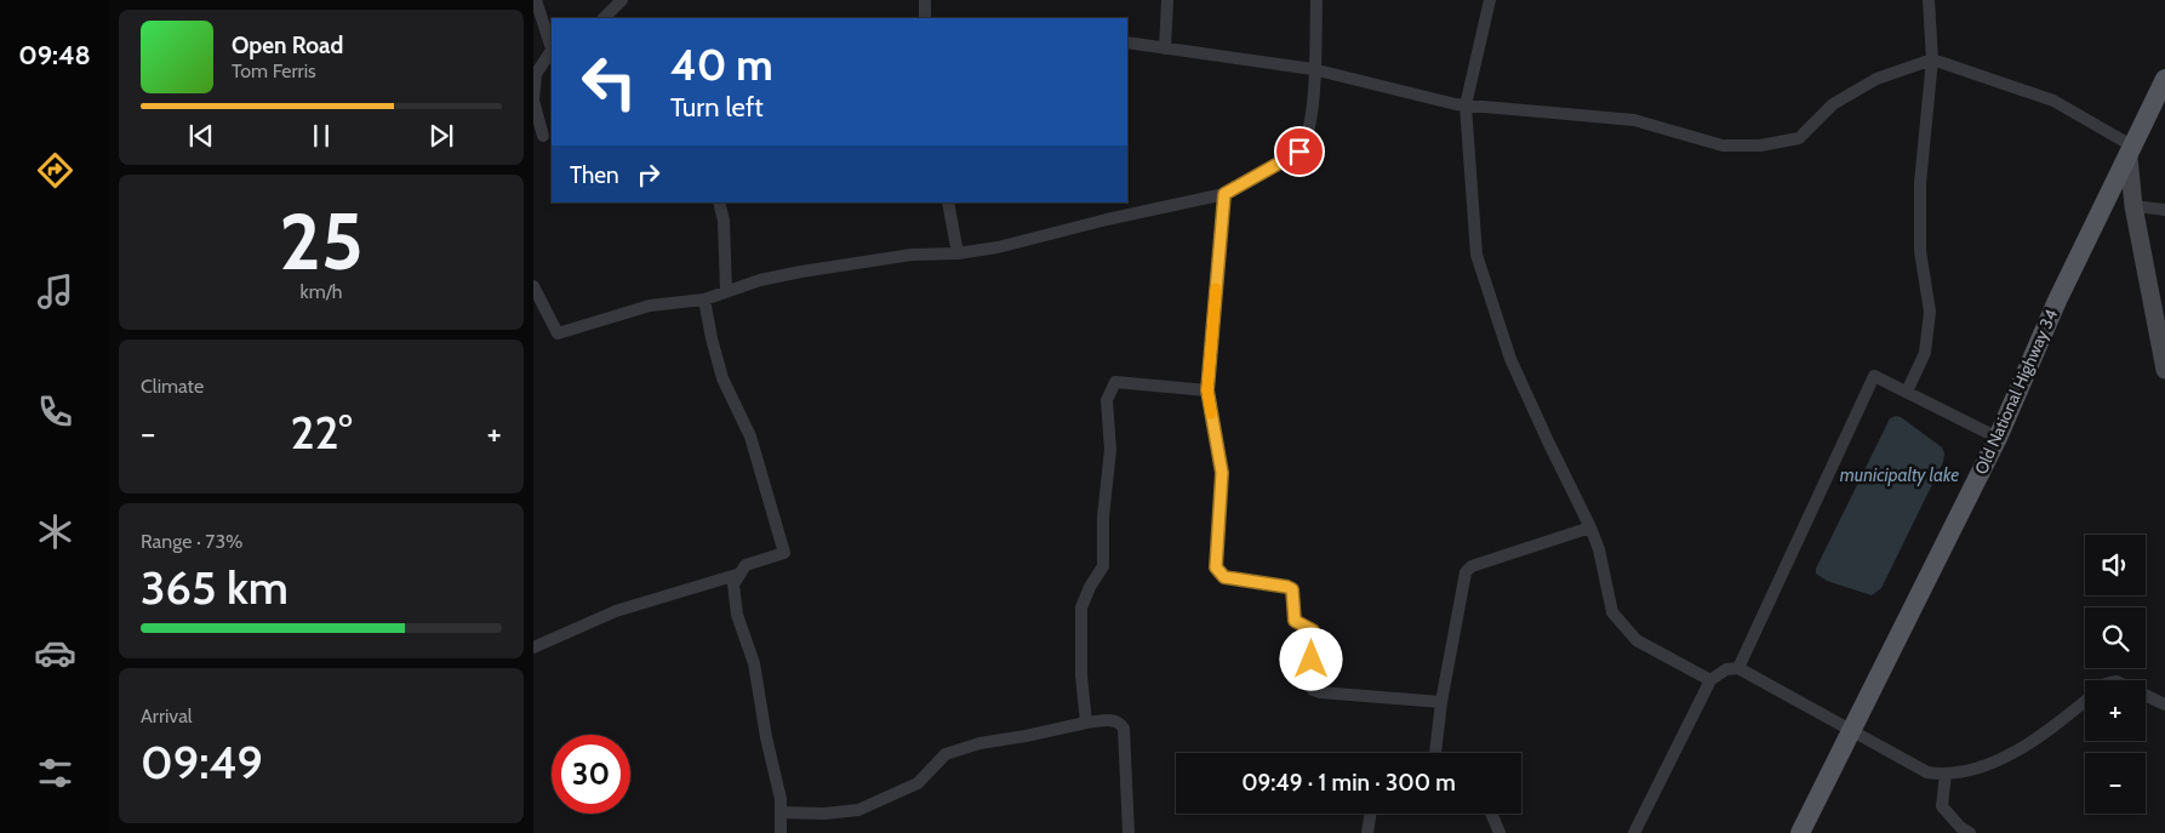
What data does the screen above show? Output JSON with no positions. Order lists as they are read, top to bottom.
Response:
{
  "streets": {
    "main road": ["Old National Highway 34"]
  },
  "water": ["municipalty lake"],
  "page": {
    "tabs": "09:48",
    "turn": ["40 m", "Turn left"],
    "song": ["Open Road", "Tom Ferris"],
    "then": "Then",
    "tile": [
      ["25", "km/h"],
      "Climate",
      ["Range · 73%", "365 km"],
      ["Arrival", "09:49"]
    ],
    "heat": ["−", "22°", "+"],
    "map_buttons": ["+", "−"],
    "limit": "30",
    "trip": "09:49 · 1 min · 300 m"
  }
}
